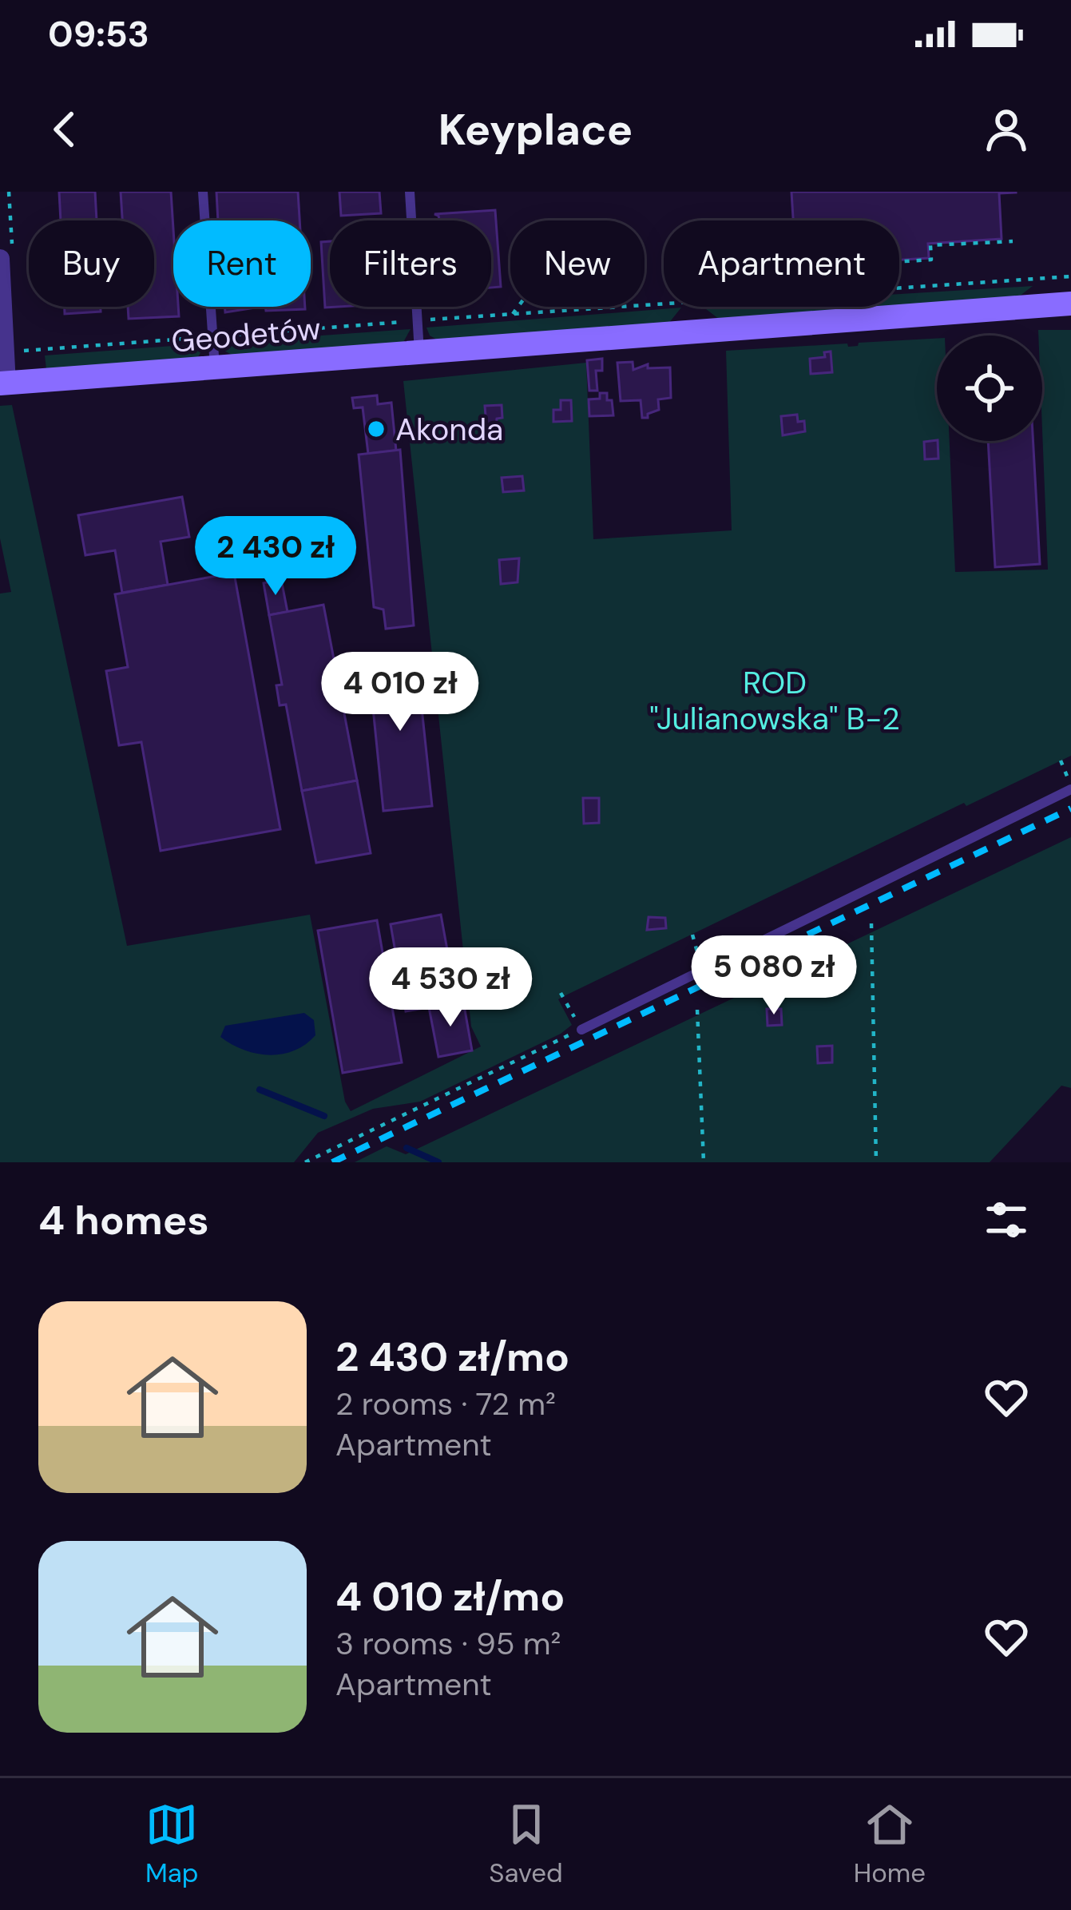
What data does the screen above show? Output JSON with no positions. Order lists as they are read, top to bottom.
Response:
{
  "streets": {
    "street": ["Geodetów"]
  },
  "parks": ["ROD \"Julianowska\" B-2"],
  "places": ["Akonda"],
  "page": {
    "status": "09:53",
    "header": "Keyplace",
    "chip": [
      "Buy",
      "Rent",
      "Filters",
      "New",
      "Apartment"
    ],
    "price": [
      "2 430 zł",
      "4 010 zł",
      "5 080 zł",
      "4 530 zł"
    ],
    "heading": "4 homes",
    "list": [
      {
        "name": "2 430 zł/mo",
        "note": "2 rooms · 72 m² · Apartment"
      },
      {
        "name": "4 010 zł/mo",
        "note": "3 rooms · 95 m² · Apartment"
      }
    ],
    "tabs": ["Map", "Saved", "Home"]
  }
}
